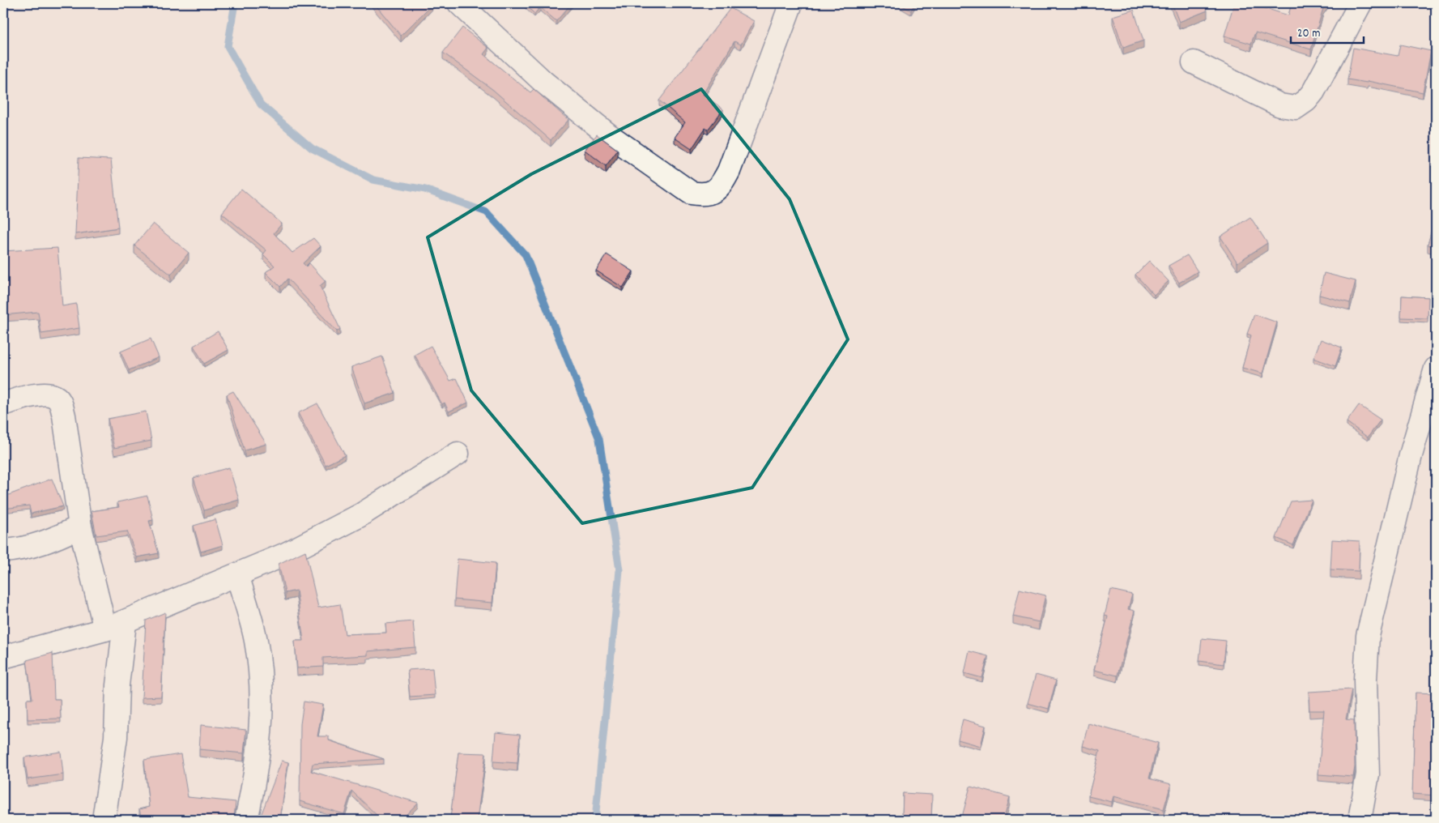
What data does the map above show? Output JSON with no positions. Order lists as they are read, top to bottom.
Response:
{
  "scale_bar": "20 m"
}
